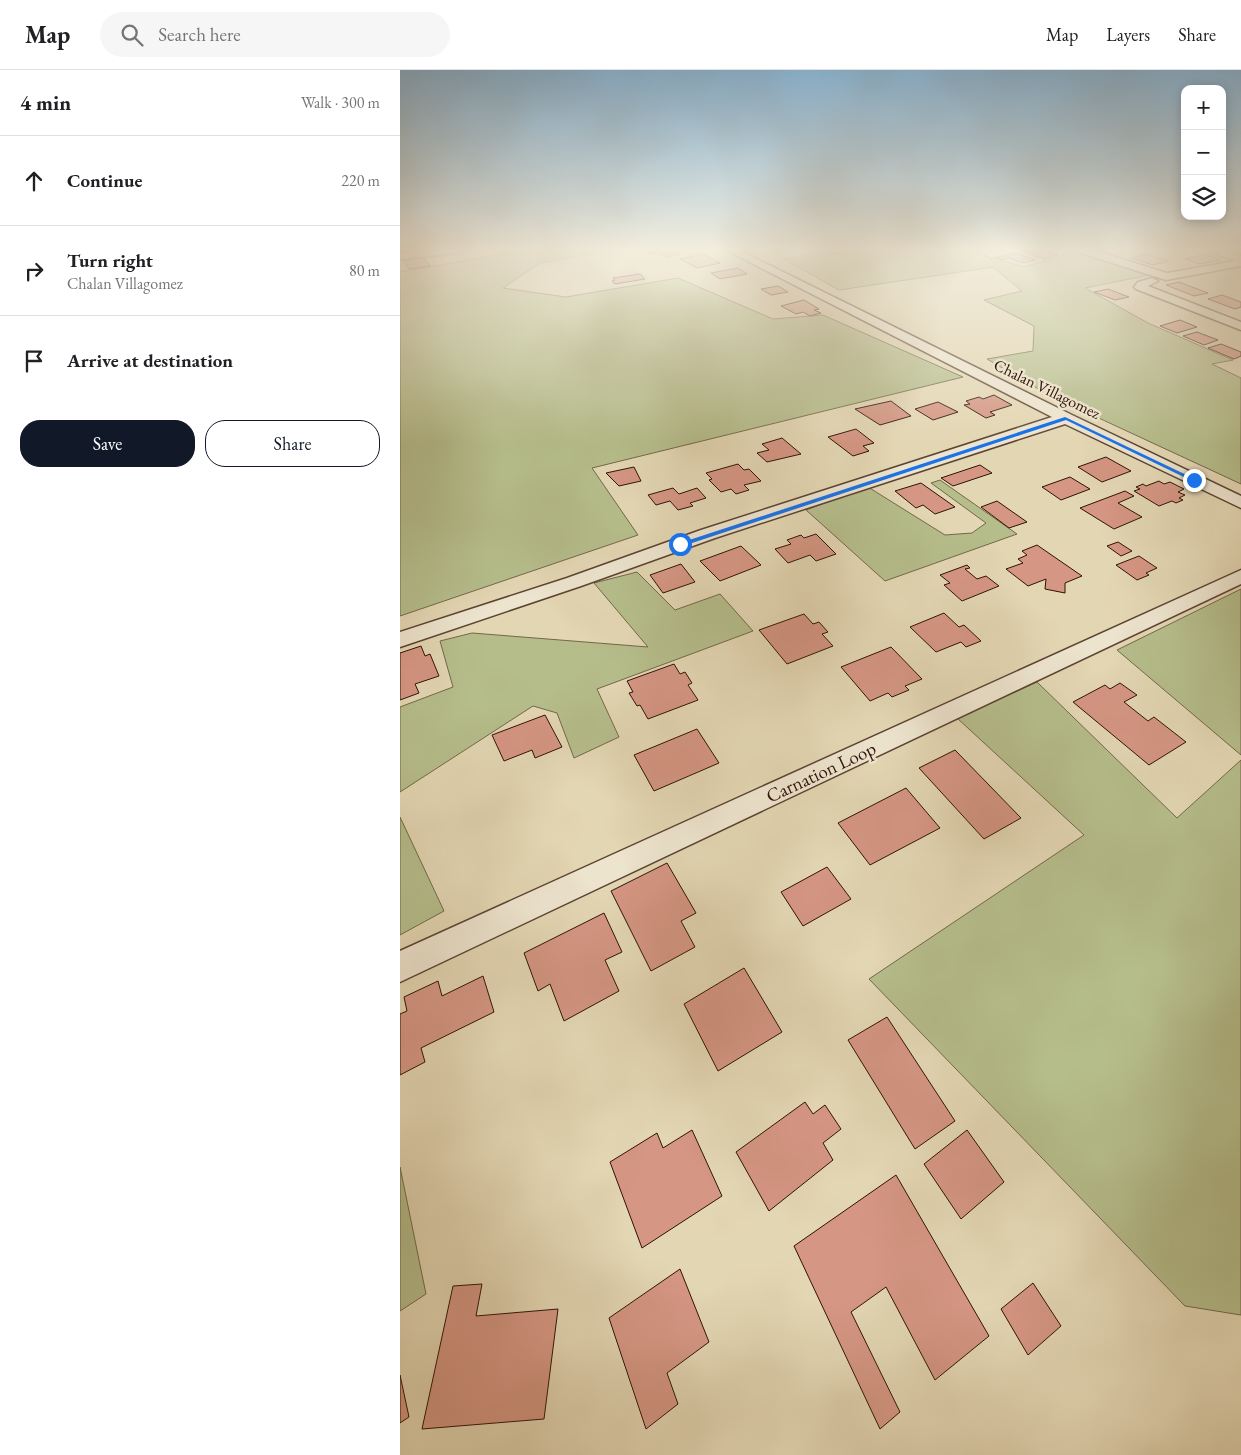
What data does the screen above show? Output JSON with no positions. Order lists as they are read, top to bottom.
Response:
{
  "streets": {
    "street": ["Chalan Villagomez", "Carnation Loop"]
  },
  "page": {
    "header": "Map",
    "search": "Search here",
    "nav": ["Map", "Layers", "Share"],
    "heading": ["4 min", "Walk · 300 m"],
    "map_buttons": ["+", "−"],
    "list": [
      ["Continue", "220 m"],
      ["Turn right", "Chalan Villagomez", "80 m"],
      "Arrive at destination"
    ],
    "buttons": ["Save", "Share"]
  }
}
